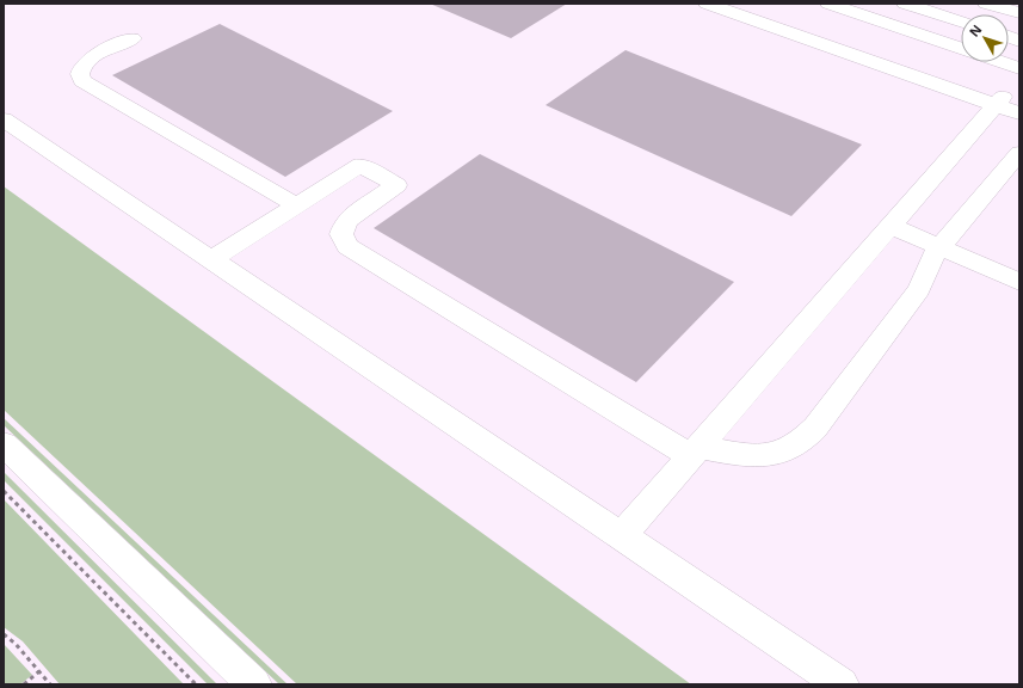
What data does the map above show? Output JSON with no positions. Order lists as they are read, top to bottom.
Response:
{
  "north": "top left"
}
